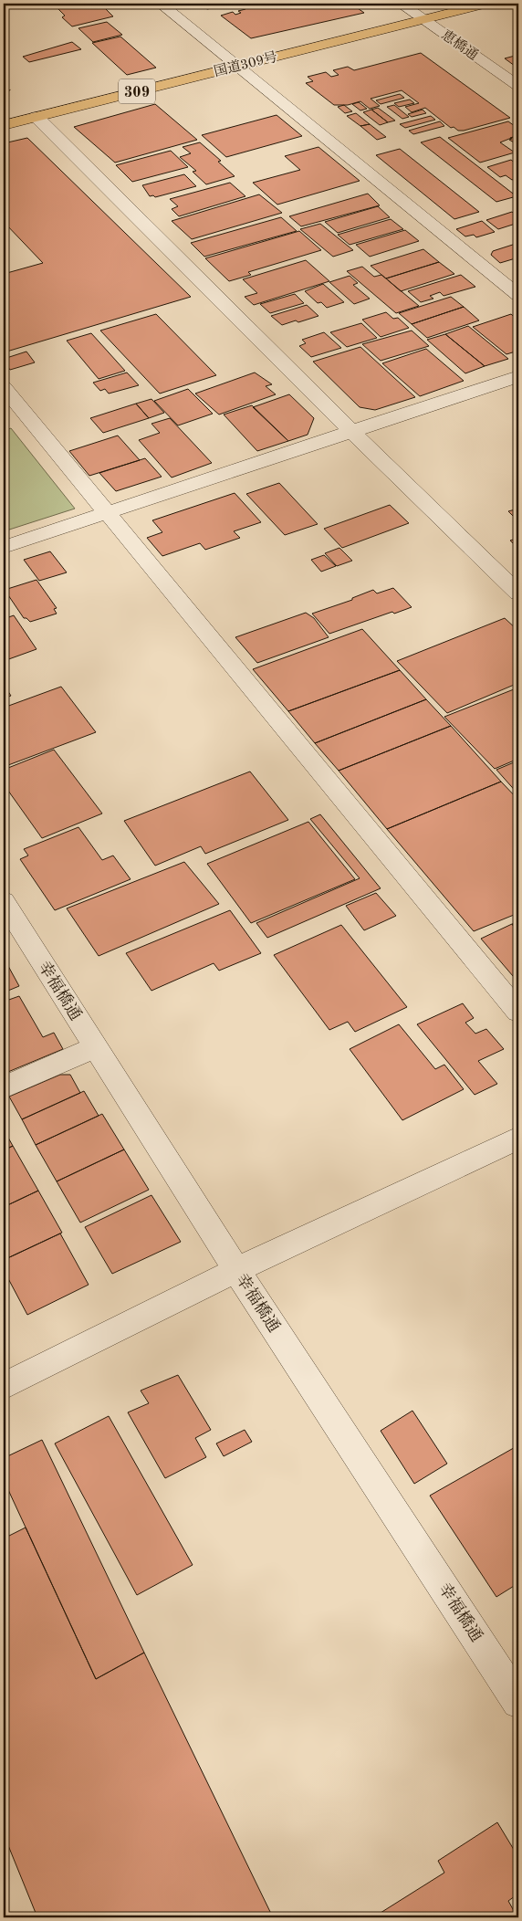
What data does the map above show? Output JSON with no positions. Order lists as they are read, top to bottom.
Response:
{
  "streets": {
    "highway": ["国道309号", "309"],
    "street": ["恵橋通", "幸福橋通"]
  },
  "crossings": [
    ["恵橋通", "国道309号"]
  ]
}
